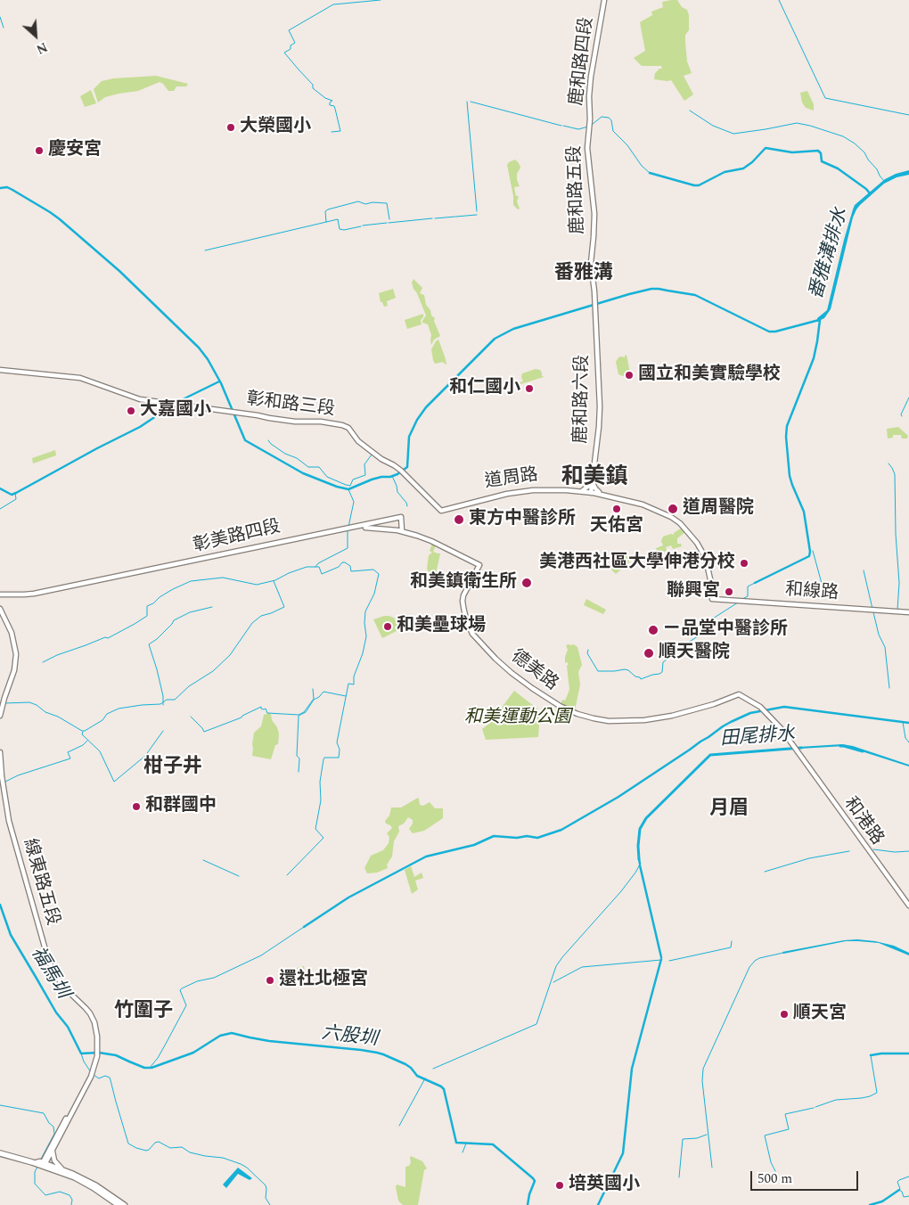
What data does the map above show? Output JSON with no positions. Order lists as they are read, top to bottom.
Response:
{
  "streets": {
    "main road": [
      "鹿和路四段",
      "鹿和路五段",
      "鹿和路六段",
      "彰和路三段",
      "道周路",
      "彰美路四段",
      "和線路",
      "德美路",
      "和港路",
      "線東路五段"
    ]
  },
  "crossings": [
    ["鹿和路四段", "鹿和路五段"],
    ["鹿和路五段", "鹿和路六段"],
    ["鹿和路六段", "道周路"],
    ["彰和路三段", "道周路"],
    ["道周路", "和線路"],
    ["德美路", "和港路"]
  ],
  "districts": [
    "番雅溝",
    "和美鎮",
    "柑子井",
    "月眉",
    "竹圍子"
  ],
  "water": [
    "番雅溝排水",
    "田尾排水",
    "福馬圳",
    "六股圳"
  ],
  "parks": ["和美運動公園"],
  "places": [
    "大榮國小",
    "慶安宮",
    "國立和美實驗學校",
    "和仁國小",
    "大嘉國小",
    "天佑宮",
    "道周醫院",
    "東方中醫診所",
    "美港西社區大學伸港分校",
    "和美鎮衛生所",
    "聯興宮",
    "和美壘球場",
    "ㄧ品堂中醫診所",
    "順天醫院",
    "和群國中",
    "還社北極宮",
    "順天宮",
    "培英國小"
  ],
  "scale_bar": "500 m",
  "north": "bottom right"
}
